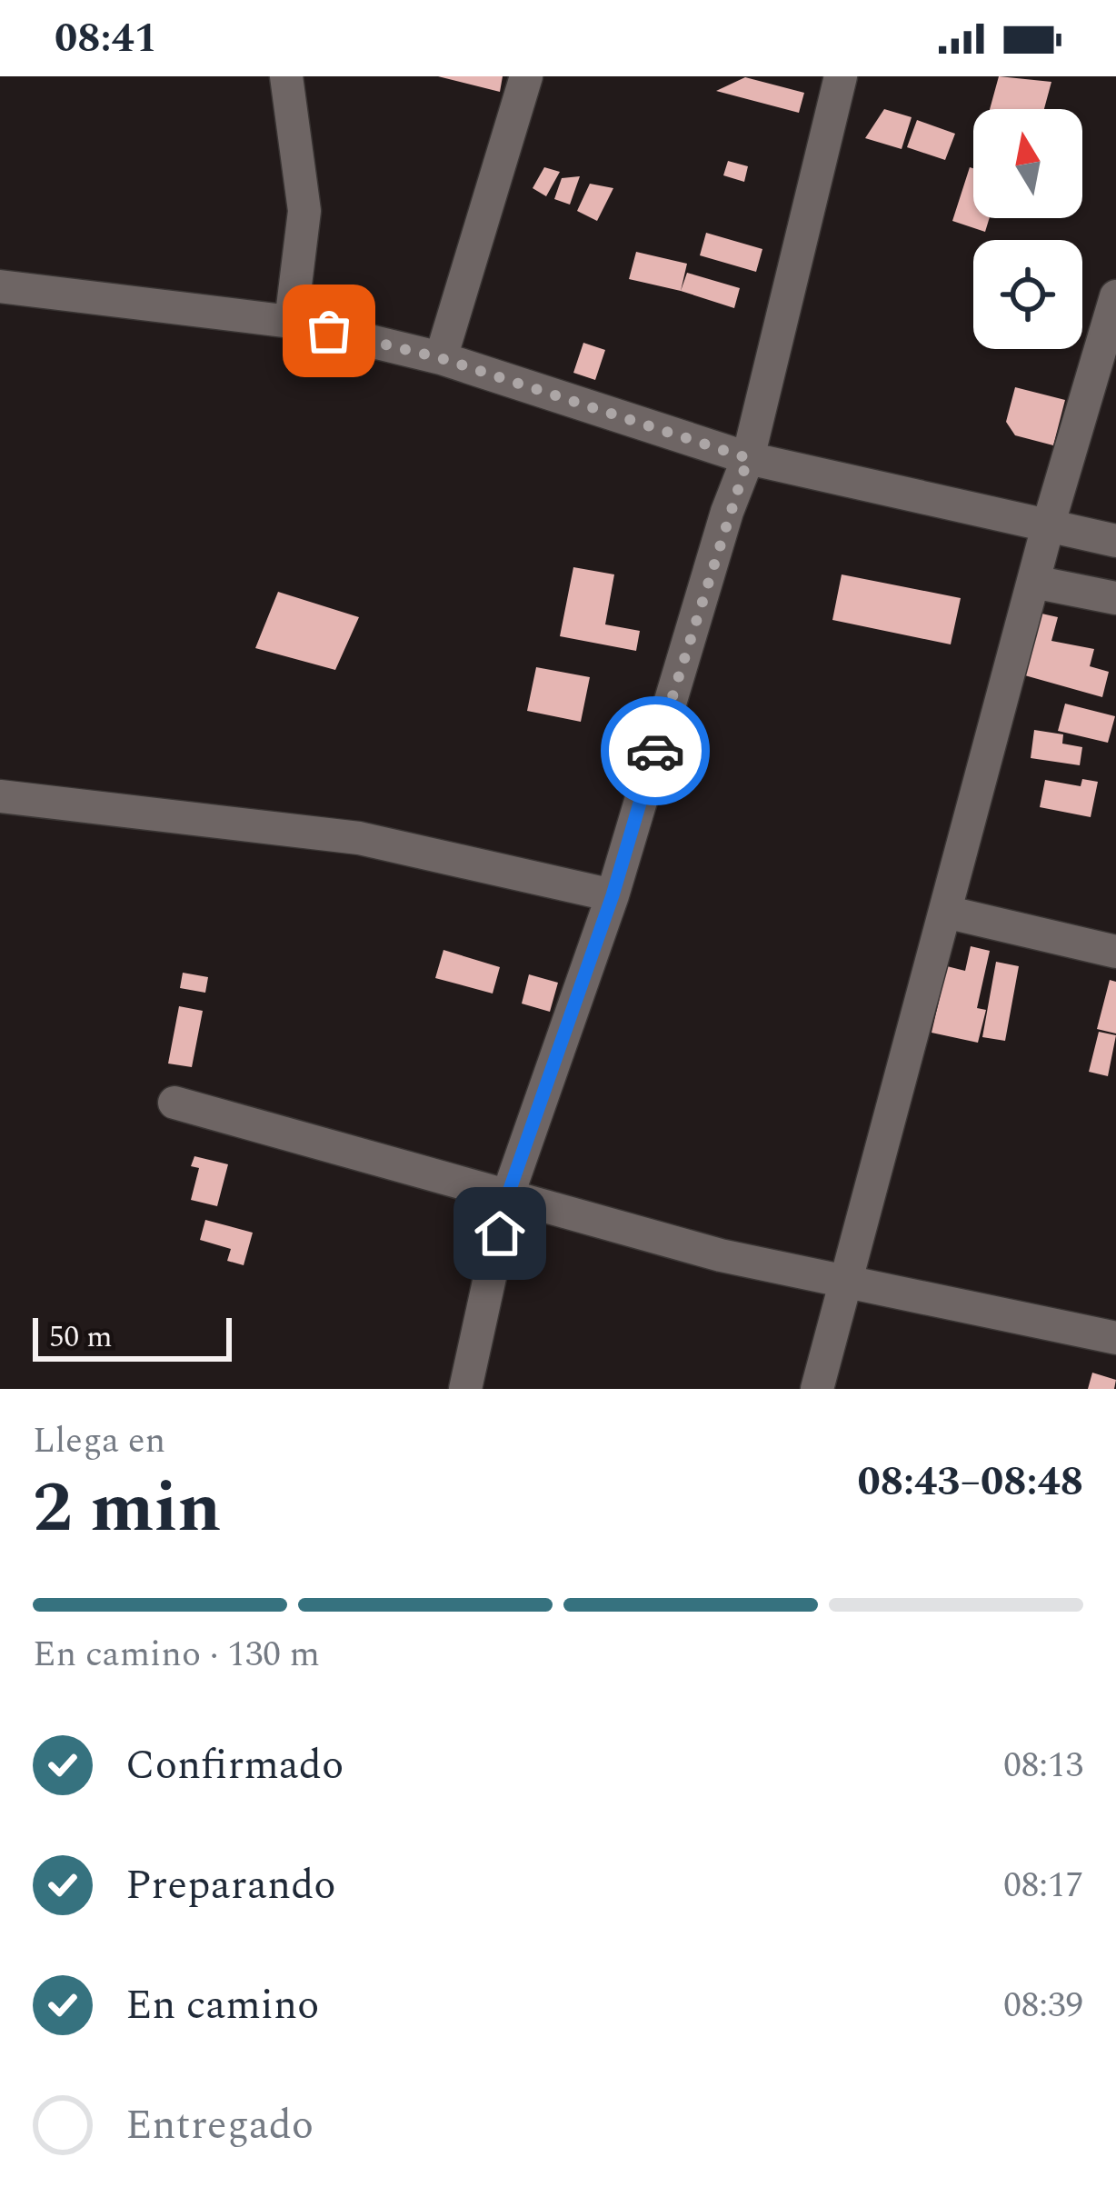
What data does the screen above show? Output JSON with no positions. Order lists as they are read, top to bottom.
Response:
{
  "scale_bar": "50 m",
  "north": "top",
  "page": {
    "status": "08:41",
    "scale": "50 m",
    "heading": ["2 min", "Llega en", "08:43–08:48"],
    "bar": "En camino · 130 m",
    "list": [
      ["Confirmado", "08:13"],
      ["Preparando", "08:17"],
      ["En camino", "08:39"],
      "Entregado"
    ]
  }
}
